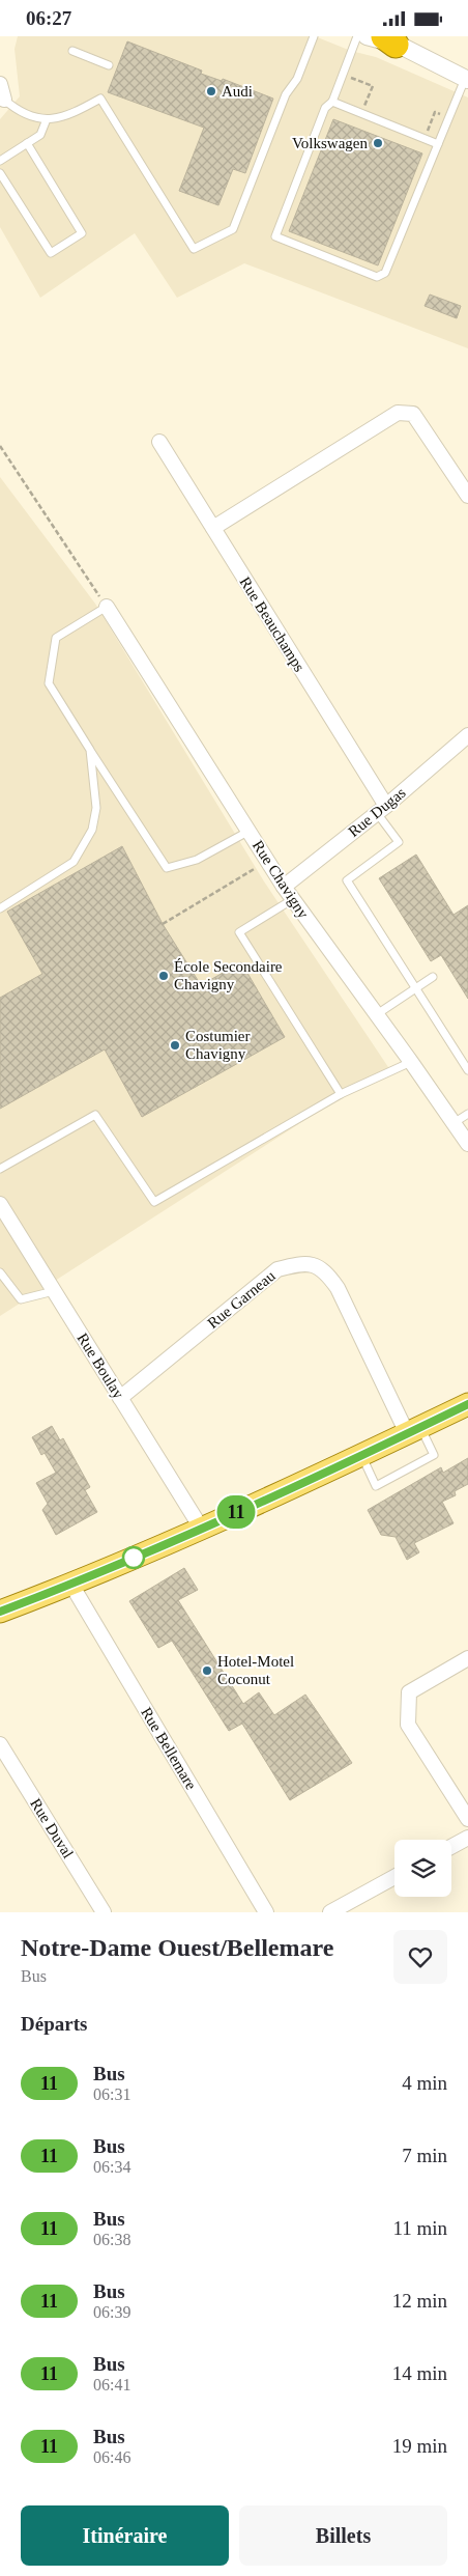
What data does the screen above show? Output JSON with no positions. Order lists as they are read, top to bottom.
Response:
{
  "streets": {
    "street": [
      "Rue Beauchamps",
      "Rue Dugas",
      "Rue Chavigny",
      "Rue Garneau",
      "Rue Boulay",
      "Rue Bellemare",
      "Rue Duval"
    ]
  },
  "crossings": [
    ["Rue Beauchamps", "Rue Dugas"],
    ["Rue Dugas", "Rue Chavigny"],
    ["Rue Garneau", "Rue Boulay"]
  ],
  "places": [
    "Audi",
    "Volkswagen",
    "École Secondaire Chavigny",
    "Costumier Chavigny",
    "Hotel-Motel Coconut"
  ],
  "lines": ["bus line 11"],
  "page": {
    "status": "06:27",
    "on_map": "11",
    "heading": [
      ["Notre-Dame Ouest/Bellemare", "Bus"],
      "Départs"
    ],
    "list": [
      {
        "mark": "11",
        "name": "Bus",
        "note": "06:31",
        "value": "4 min"
      },
      {
        "mark": "11",
        "name": "Bus",
        "note": "06:34",
        "value": "7 min"
      },
      {
        "mark": "11",
        "name": "Bus",
        "note": "06:38",
        "value": "11 min"
      },
      {
        "mark": "11",
        "name": "Bus",
        "note": "06:39",
        "value": "12 min"
      },
      {
        "mark": "11",
        "name": "Bus",
        "note": "06:41",
        "value": "14 min"
      },
      {
        "mark": "11",
        "name": "Bus",
        "note": "06:46",
        "value": "19 min"
      }
    ],
    "buttons": ["Itinéraire", "Billets"]
  }
}
